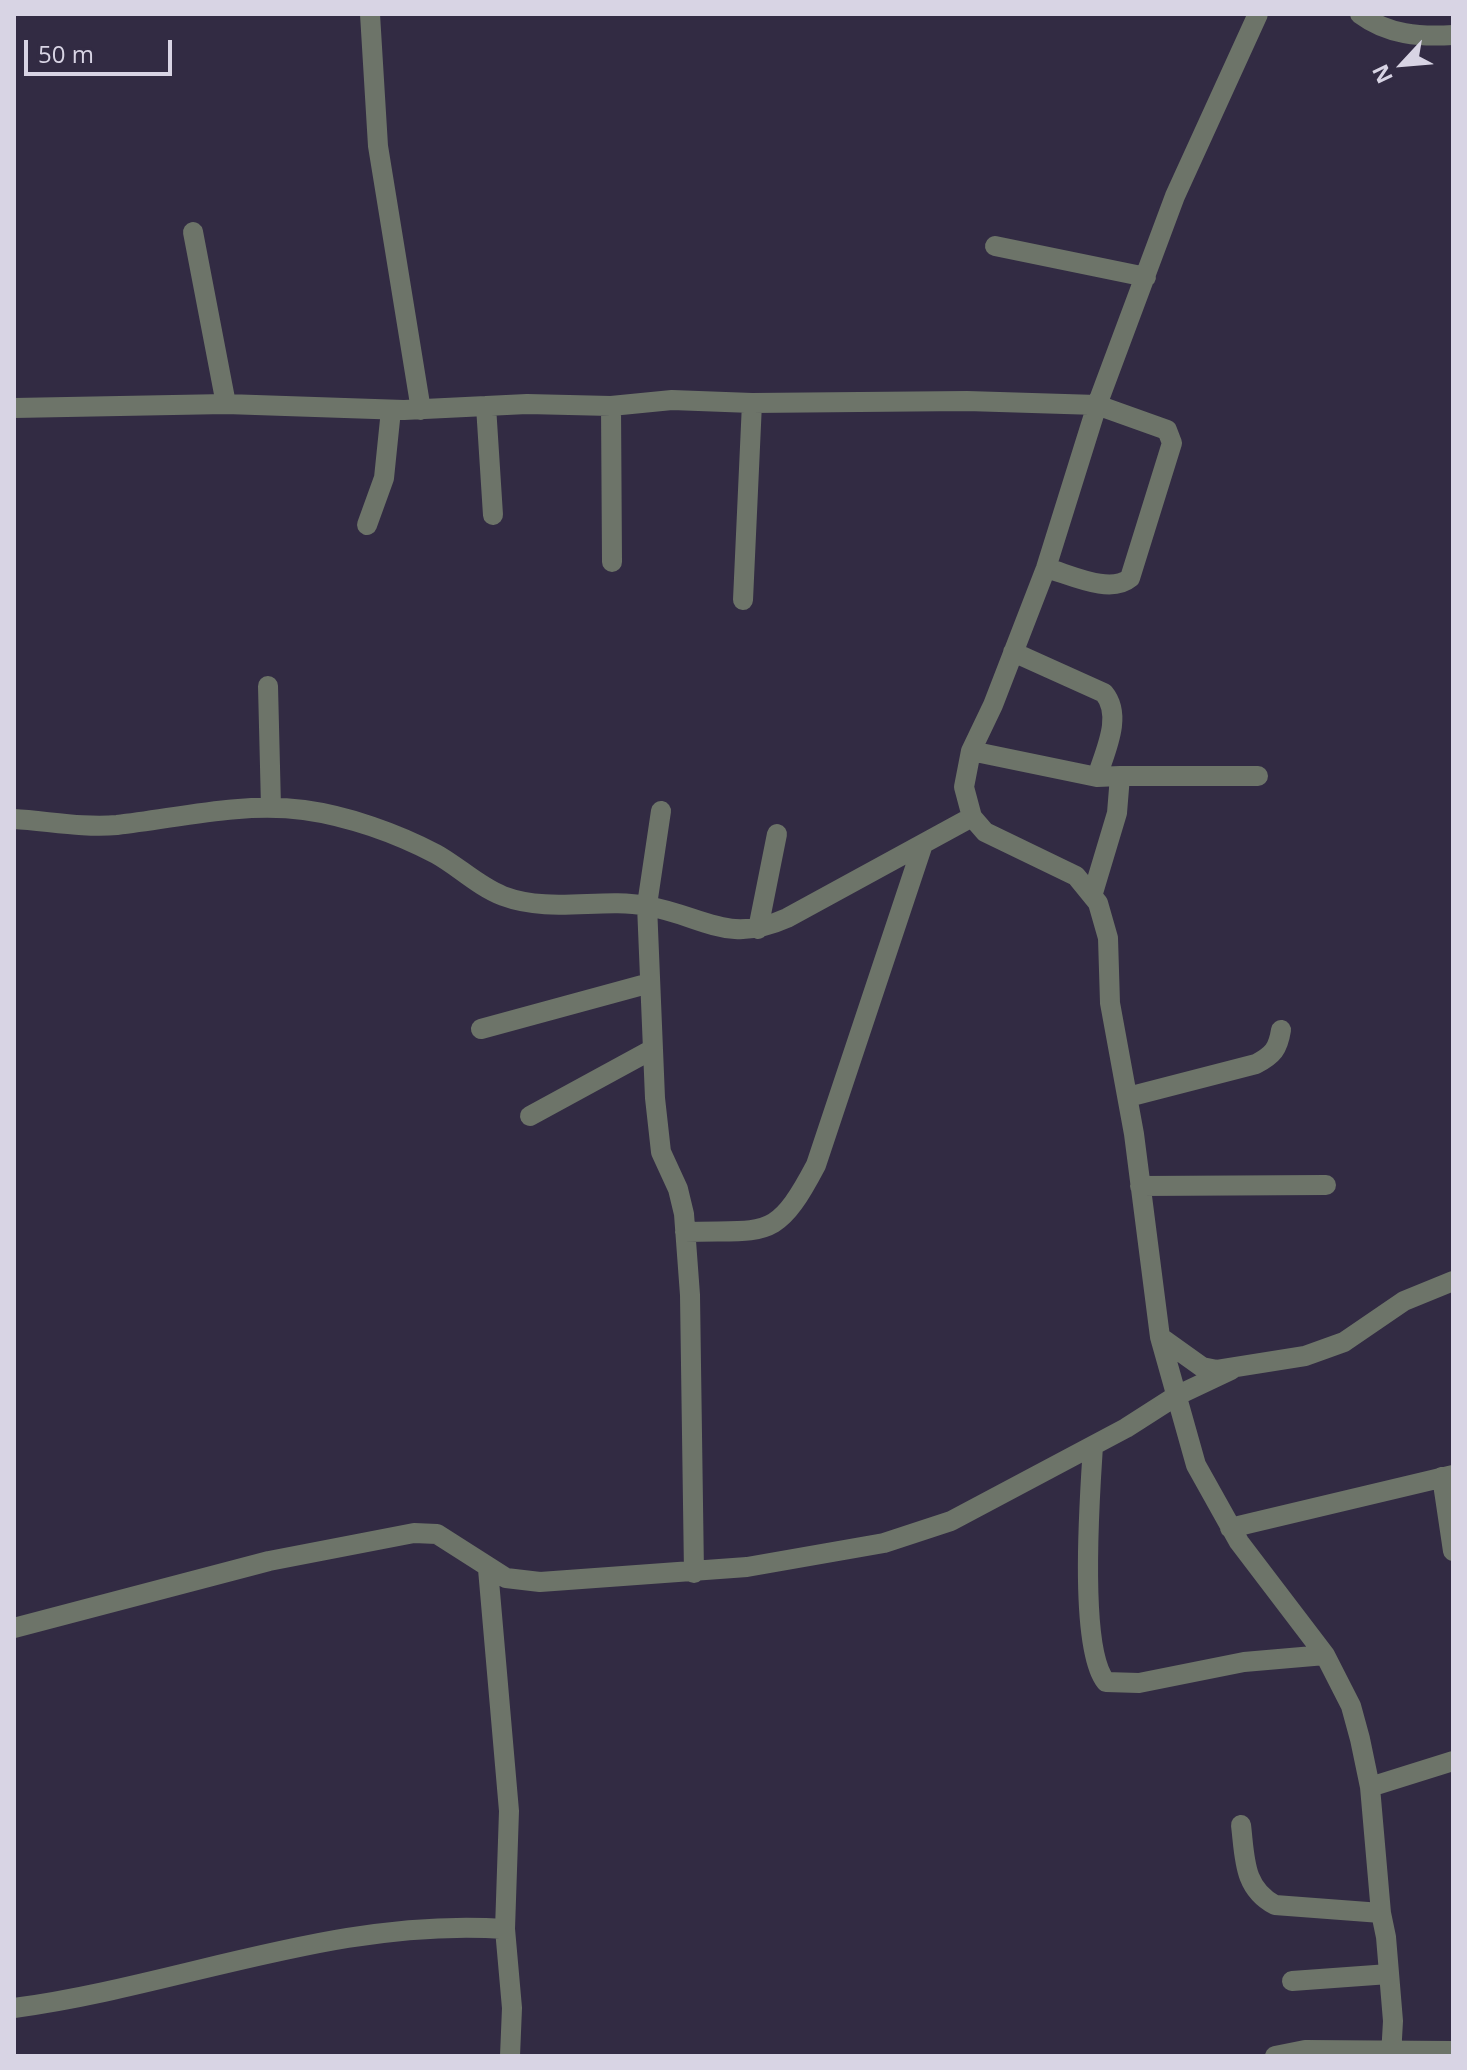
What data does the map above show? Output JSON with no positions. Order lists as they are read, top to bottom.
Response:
{
  "scale_bar": "50 m",
  "north": "bottom left"
}
